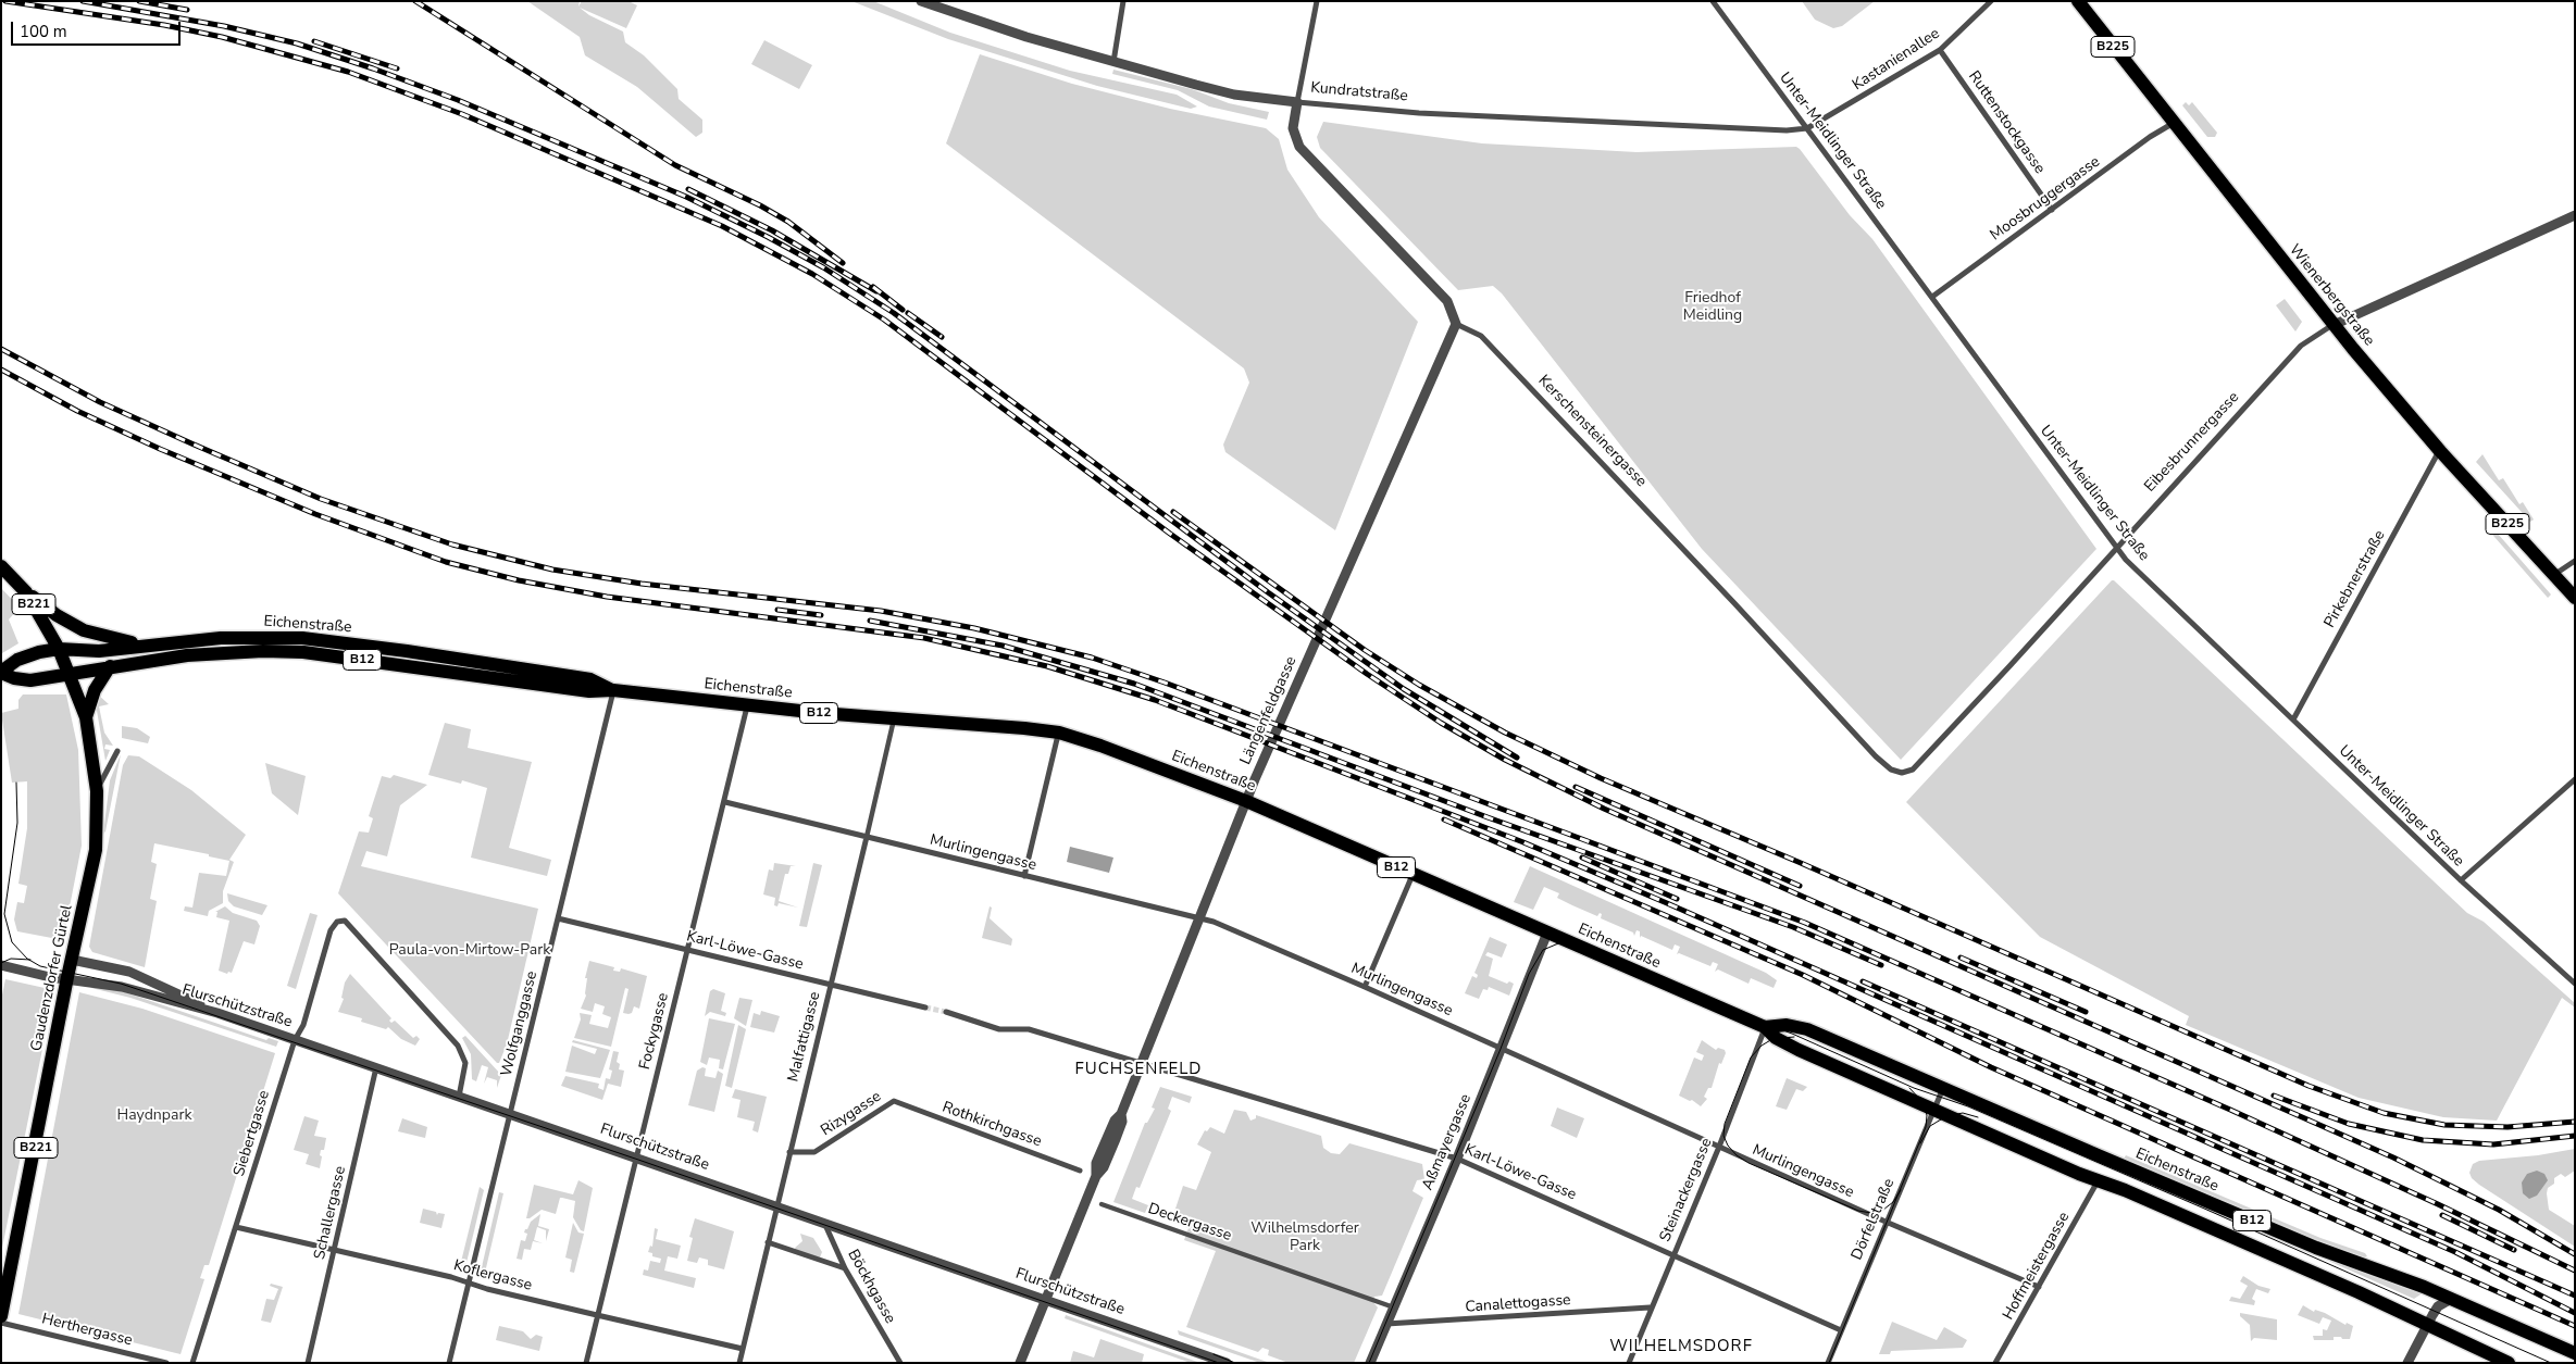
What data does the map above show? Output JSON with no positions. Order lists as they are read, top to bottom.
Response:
{
  "streets": {
    "main road": [
      "B225",
      "Wienerbergstraße",
      "B221",
      "Eichenstraße",
      "B12",
      "Gaudenzdorfer Gürtel"
    ],
    "street": [
      "Kastanienallee",
      "Kundratstraße",
      "Ruttenstockgasse",
      "Unter-Meidlinger Straße",
      "Moosbruggergasse",
      "Kerschensteinergasse",
      "Eibesbrunnergasse",
      "Pirkebnerstraße",
      "Längenfeldgasse",
      "Murlingengasse",
      "Karl-Löwe-Gasse",
      "Flurschützstraße",
      "Wolfganggasse",
      "Fockygasse",
      "Malfattigasse",
      "Rizygasse",
      "Rothkirchgasse",
      "Siebertgasse",
      "Aßmayergasse",
      "Steinackergasse",
      "Schallergasse",
      "Dörfelstraße",
      "Deckergasse",
      "Hoffmeistergasse",
      "Koflergasse",
      "Böckhgasse",
      "Canalettogasse",
      "Herthergasse"
    ]
  },
  "crossings": [
    ["Kastanienallee", "Kundratstraße"],
    ["Kastanienallee", "Ruttenstockgasse"],
    ["Kastanienallee", "Unter-Meidlinger Straße"],
    ["Kundratstraße", "Unter-Meidlinger Straße"],
    ["Ruttenstockgasse", "Moosbruggergasse"],
    ["Unter-Meidlinger Straße", "Moosbruggergasse"],
    ["Unter-Meidlinger Straße", "Eibesbrunnergasse"],
    ["Unter-Meidlinger Straße", "Pirkebnerstraße"],
    ["Moosbruggergasse", "Wienerbergstraße"],
    ["Wienerbergstraße", "Eibesbrunnergasse"],
    ["Wienerbergstraße", "Pirkebnerstraße"],
    ["Kerschensteinergasse", "Eibesbrunnergasse"],
    ["Kerschensteinergasse", "Längenfeldgasse"],
    ["B221", "Eichenstraße"],
    ["B221", "Gaudenzdorfer Gürtel"],
    ["Eichenstraße", "Längenfeldgasse"],
    ["Eichenstraße", "Gaudenzdorfer Gürtel"],
    ["Eichenstraße", "Wolfganggasse"],
    ["Eichenstraße", "Fockygasse"],
    ["Eichenstraße", "Malfattigasse"],
    ["Eichenstraße", "Aßmayergasse"],
    ["Eichenstraße", "Steinackergasse"],
    ["Eichenstraße", "Dörfelstraße"],
    ["Eichenstraße", "Hoffmeistergasse"],
    ["Längenfeldgasse", "Murlingengasse"],
    ["Längenfeldgasse", "Karl-Löwe-Gasse"],
    ["Längenfeldgasse", "Flurschützstraße"],
    ["Murlingengasse", "Fockygasse"],
    ["Murlingengasse", "Malfattigasse"],
    ["Murlingengasse", "Aßmayergasse"],
    ["Murlingengasse", "Steinackergasse"],
    ["Murlingengasse", "Dörfelstraße"],
    ["Murlingengasse", "Hoffmeistergasse"],
    ["Karl-Löwe-Gasse", "Wolfganggasse"],
    ["Karl-Löwe-Gasse", "Fockygasse"],
    ["Karl-Löwe-Gasse", "Malfattigasse"],
    ["Karl-Löwe-Gasse", "Aßmayergasse"],
    ["Karl-Löwe-Gasse", "Steinackergasse"],
    ["Karl-Löwe-Gasse", "Dörfelstraße"],
    ["Gaudenzdorfer Gürtel", "Flurschützstraße"],
    ["Flurschützstraße", "Wolfganggasse"],
    ["Flurschützstraße", "Fockygasse"],
    ["Flurschützstraße", "Malfattigasse"],
    ["Flurschützstraße", "Siebertgasse"],
    ["Flurschützstraße", "Schallergasse"],
    ["Flurschützstraße", "Böckhgasse"],
    ["Wolfganggasse", "Koflergasse"],
    ["Fockygasse", "Koflergasse"],
    ["Malfattigasse", "Rizygasse"],
    ["Malfattigasse", "Koflergasse"],
    ["Rizygasse", "Rothkirchgasse"],
    ["Siebertgasse", "Koflergasse"],
    ["Aßmayergasse", "Deckergasse"],
    ["Aßmayergasse", "Canalettogasse"],
    ["Steinackergasse", "Canalettogasse"],
    ["Schallergasse", "Koflergasse"]
  ],
  "districts": ["FUCHSENFELD", "WILHELMSDORF"],
  "parks": [
    "Friedhof Meidling",
    "Paula-von-Mirtow-Park",
    "Haydnpark",
    "Wilhelmsdorfer Park"
  ],
  "scale_bar": "100 m"
}
